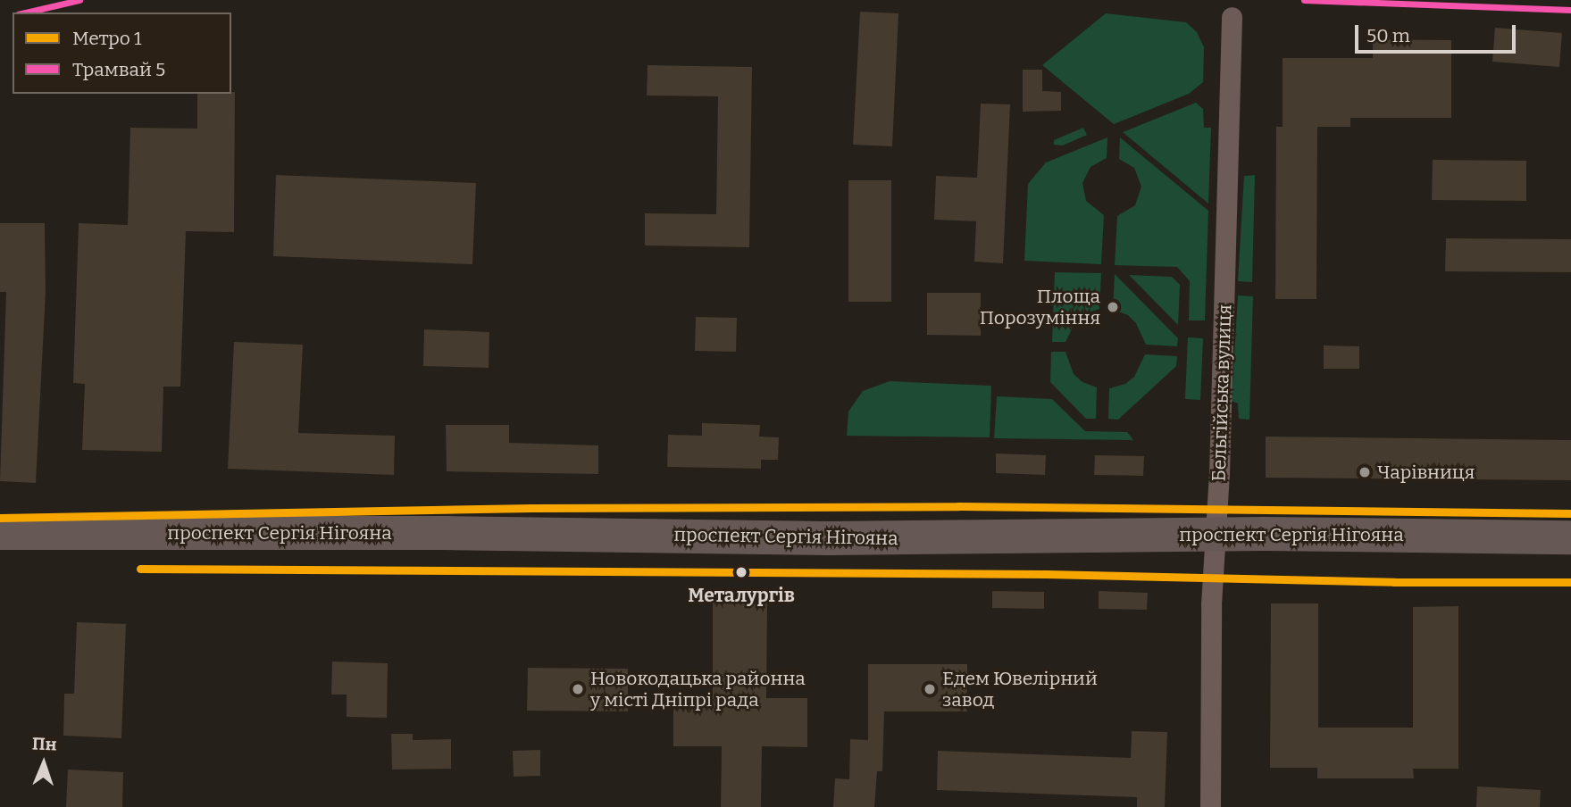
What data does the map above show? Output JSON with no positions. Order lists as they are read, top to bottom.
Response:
{
  "streets": {
    "highway": ["проспект Сергія Нігояна"],
    "street": ["Бельгійська вулиця"]
  },
  "crossings": [
    ["Бельгійська вулиця", "проспект Сергія Нігояна"]
  ],
  "places": [
    "Площа Порозуміння",
    "Чарівниця",
    "Металургів",
    "Новокодацька районна у місті Дніпрі рада",
    "Едем Ювелірний завод"
  ],
  "lines": ["tram line 5", "metro line 1"],
  "legend": ["Метро 1", "Трамвай 5"],
  "scale_bar": "50 m",
  "north": "top"
}
